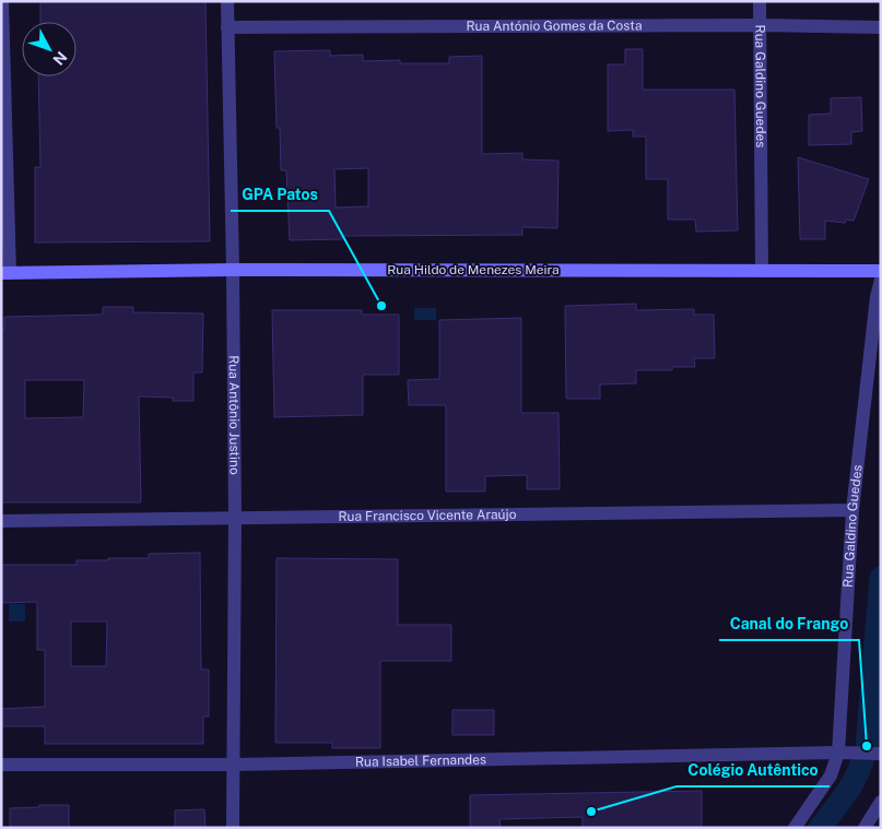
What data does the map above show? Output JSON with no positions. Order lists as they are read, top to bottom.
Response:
{
  "streets": {
    "street": [
      "Rua António Gomes da Costa",
      "Rua Galdino Guedes",
      "Rua Hildo de Menezes Meira",
      "Rua Antônio Justino",
      "Rua Francisco Vicente Araújo",
      "Rua Isabel Fernandes"
    ]
  },
  "crossings": [
    ["Rua António Gomes da Costa", "Rua Galdino Guedes"],
    ["Rua António Gomes da Costa", "Rua Antônio Justino"],
    ["Rua Galdino Guedes", "Rua Hildo de Menezes Meira"],
    ["Rua Galdino Guedes", "Rua Francisco Vicente Araújo"],
    ["Rua Galdino Guedes", "Rua Isabel Fernandes"],
    ["Rua Hildo de Menezes Meira", "Rua Antônio Justino"],
    ["Rua Antônio Justino", "Rua Francisco Vicente Araújo"],
    ["Rua Antônio Justino", "Rua Isabel Fernandes"]
  ],
  "places": ["GPA Patos", "Canal do Frango", "Colégio Autêntico"],
  "north": "bottom right"
}
